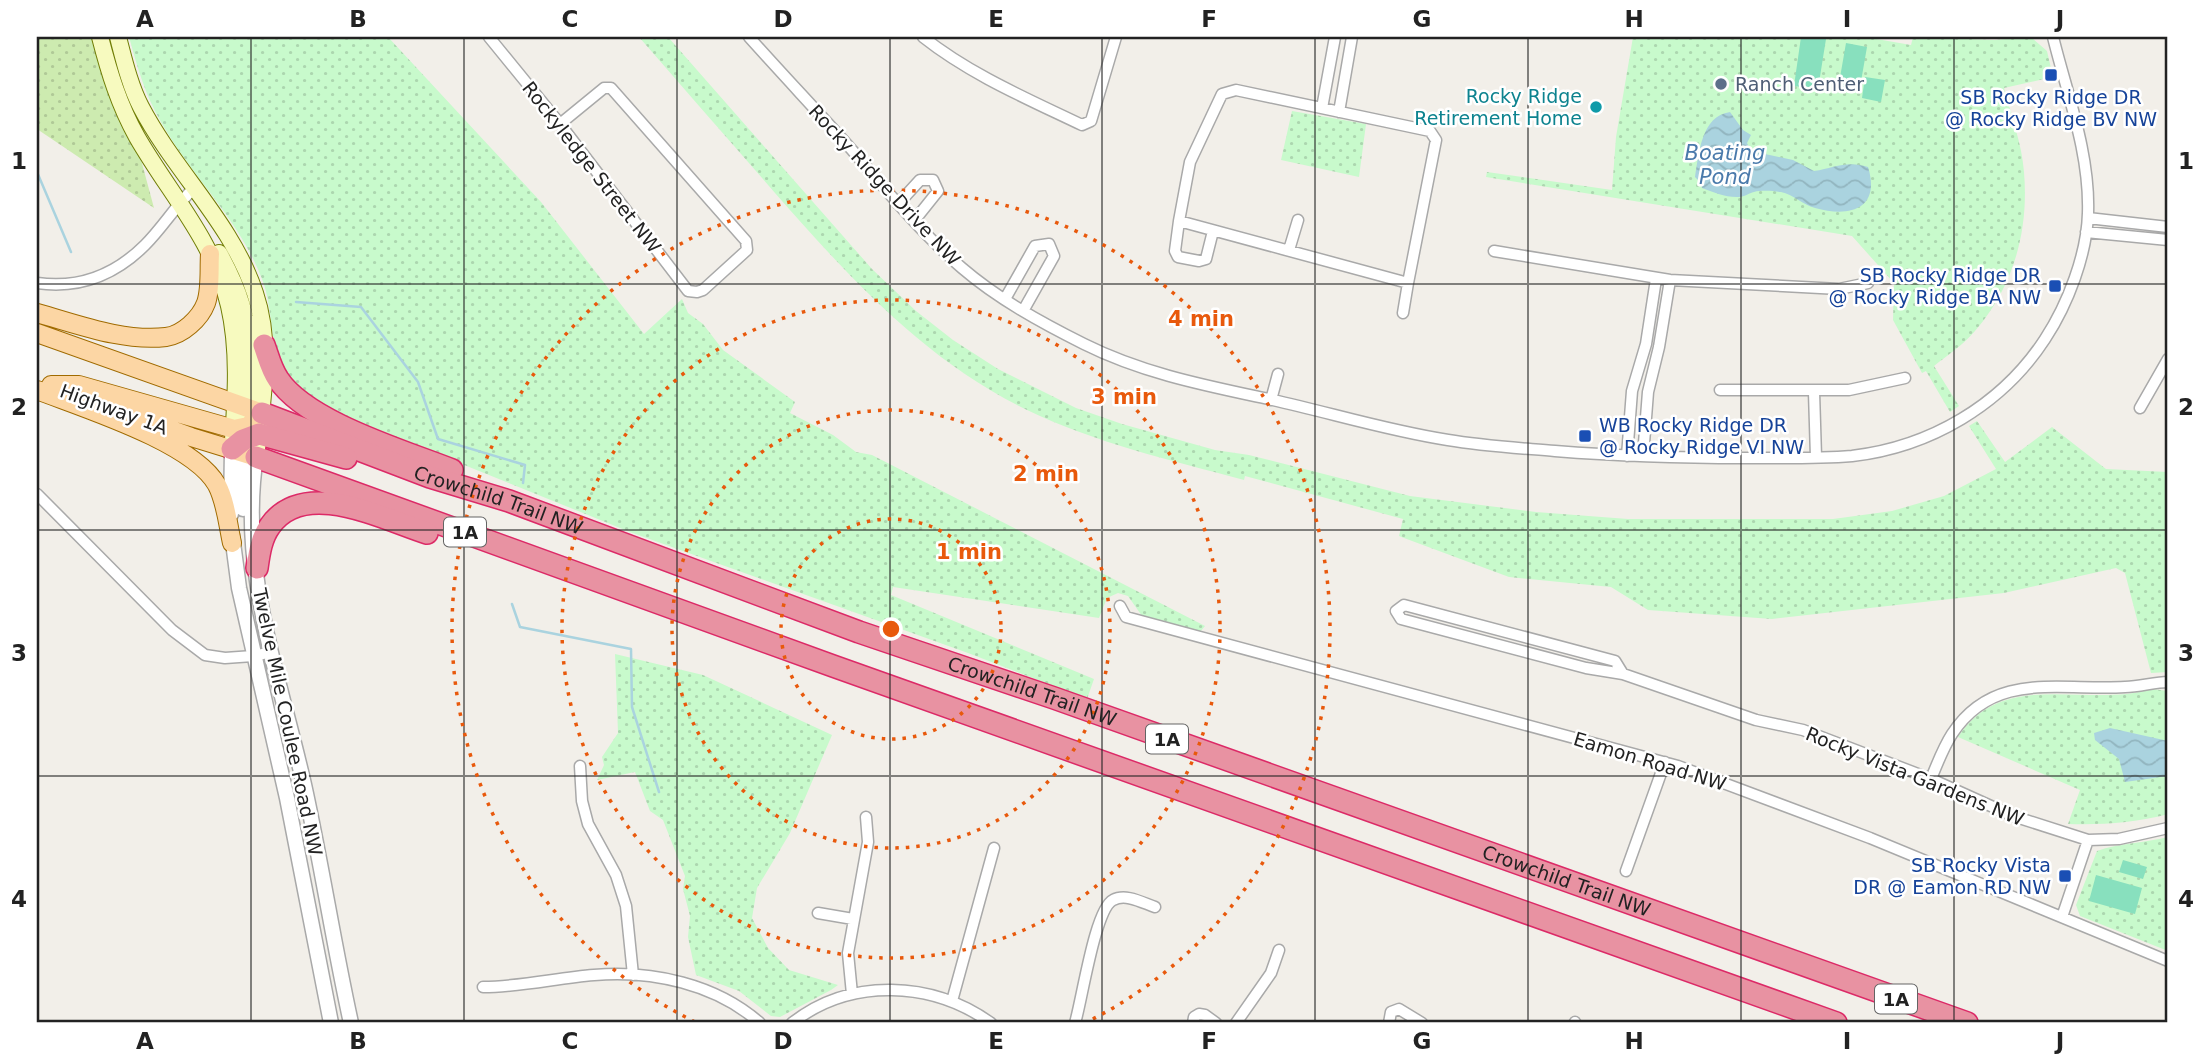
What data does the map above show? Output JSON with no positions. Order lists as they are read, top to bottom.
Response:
{
  "streets": {
    "highway": ["Crowchild Trail NW", "1A"],
    "main road": ["Highway 1A", "Twelve Mile Coulee Road NW"],
    "street": [
      "Rockyledge Street NW",
      "Rocky Ridge Drive NW",
      "Eamon Road NW",
      "Rocky Vista Gardens NW"
    ]
  },
  "crossings": [
    ["Highway 1A", "Crowchild Trail NW"],
    ["Highway 1A", "1A"],
    ["Highway 1A", "Twelve Mile Coulee Road NW"],
    ["Crowchild Trail NW", "1A"],
    ["Crowchild Trail NW", "Twelve Mile Coulee Road NW"],
    ["1A", "Twelve Mile Coulee Road NW"]
  ],
  "water": ["Boating Pond"],
  "places": {
    "transit": [
      "SB Rocky Ridge DR @ Rocky Ridge BV NW",
      "SB Rocky Ridge DR @ Rocky Ridge BA NW",
      "WB Rocky Ridge DR @ Rocky Ridge VI NW",
      "SB Rocky Vista DR @ Eamon RD NW"
    ],
    "other": ["Ranch Center", "Rocky Ridge Retirement Home"]
  },
  "grid": {
    "columns": [
      "A",
      "B",
      "C",
      "D",
      "E",
      "F",
      "G",
      "H",
      "I",
      "J"
    ],
    "rows": [
      "1",
      "2",
      "3",
      "4"
    ]
  },
  "rings": [
    "4 min",
    "3 min",
    "2 min",
    "1 min"
  ]
}
